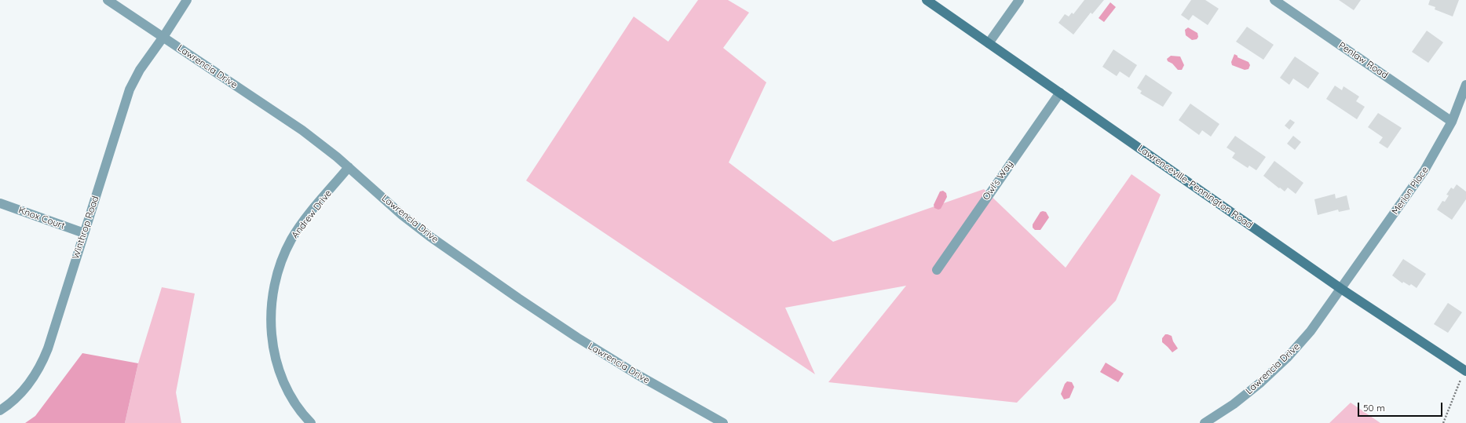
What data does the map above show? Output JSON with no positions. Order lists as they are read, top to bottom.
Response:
{
  "streets": {
    "street": [
      "Penlaw Road",
      "Lawrencia Drive",
      "Owl's Way",
      "Lawrenceville-Pennington Road",
      "Merion Place",
      "Andrew Drive",
      "Knox Court",
      "Winthrop Road"
    ]
  },
  "crossings": [
    ["Penlaw Road", "Merion Place"],
    ["Lawrencia Drive", "Lawrenceville-Pennington Road"],
    ["Lawrencia Drive", "Merion Place"],
    ["Lawrencia Drive", "Andrew Drive"],
    ["Lawrencia Drive", "Winthrop Road"],
    ["Owl's Way", "Lawrenceville-Pennington Road"],
    ["Lawrenceville-Pennington Road", "Merion Place"],
    ["Knox Court", "Winthrop Road"]
  ],
  "scale_bar": "50 m"
}
